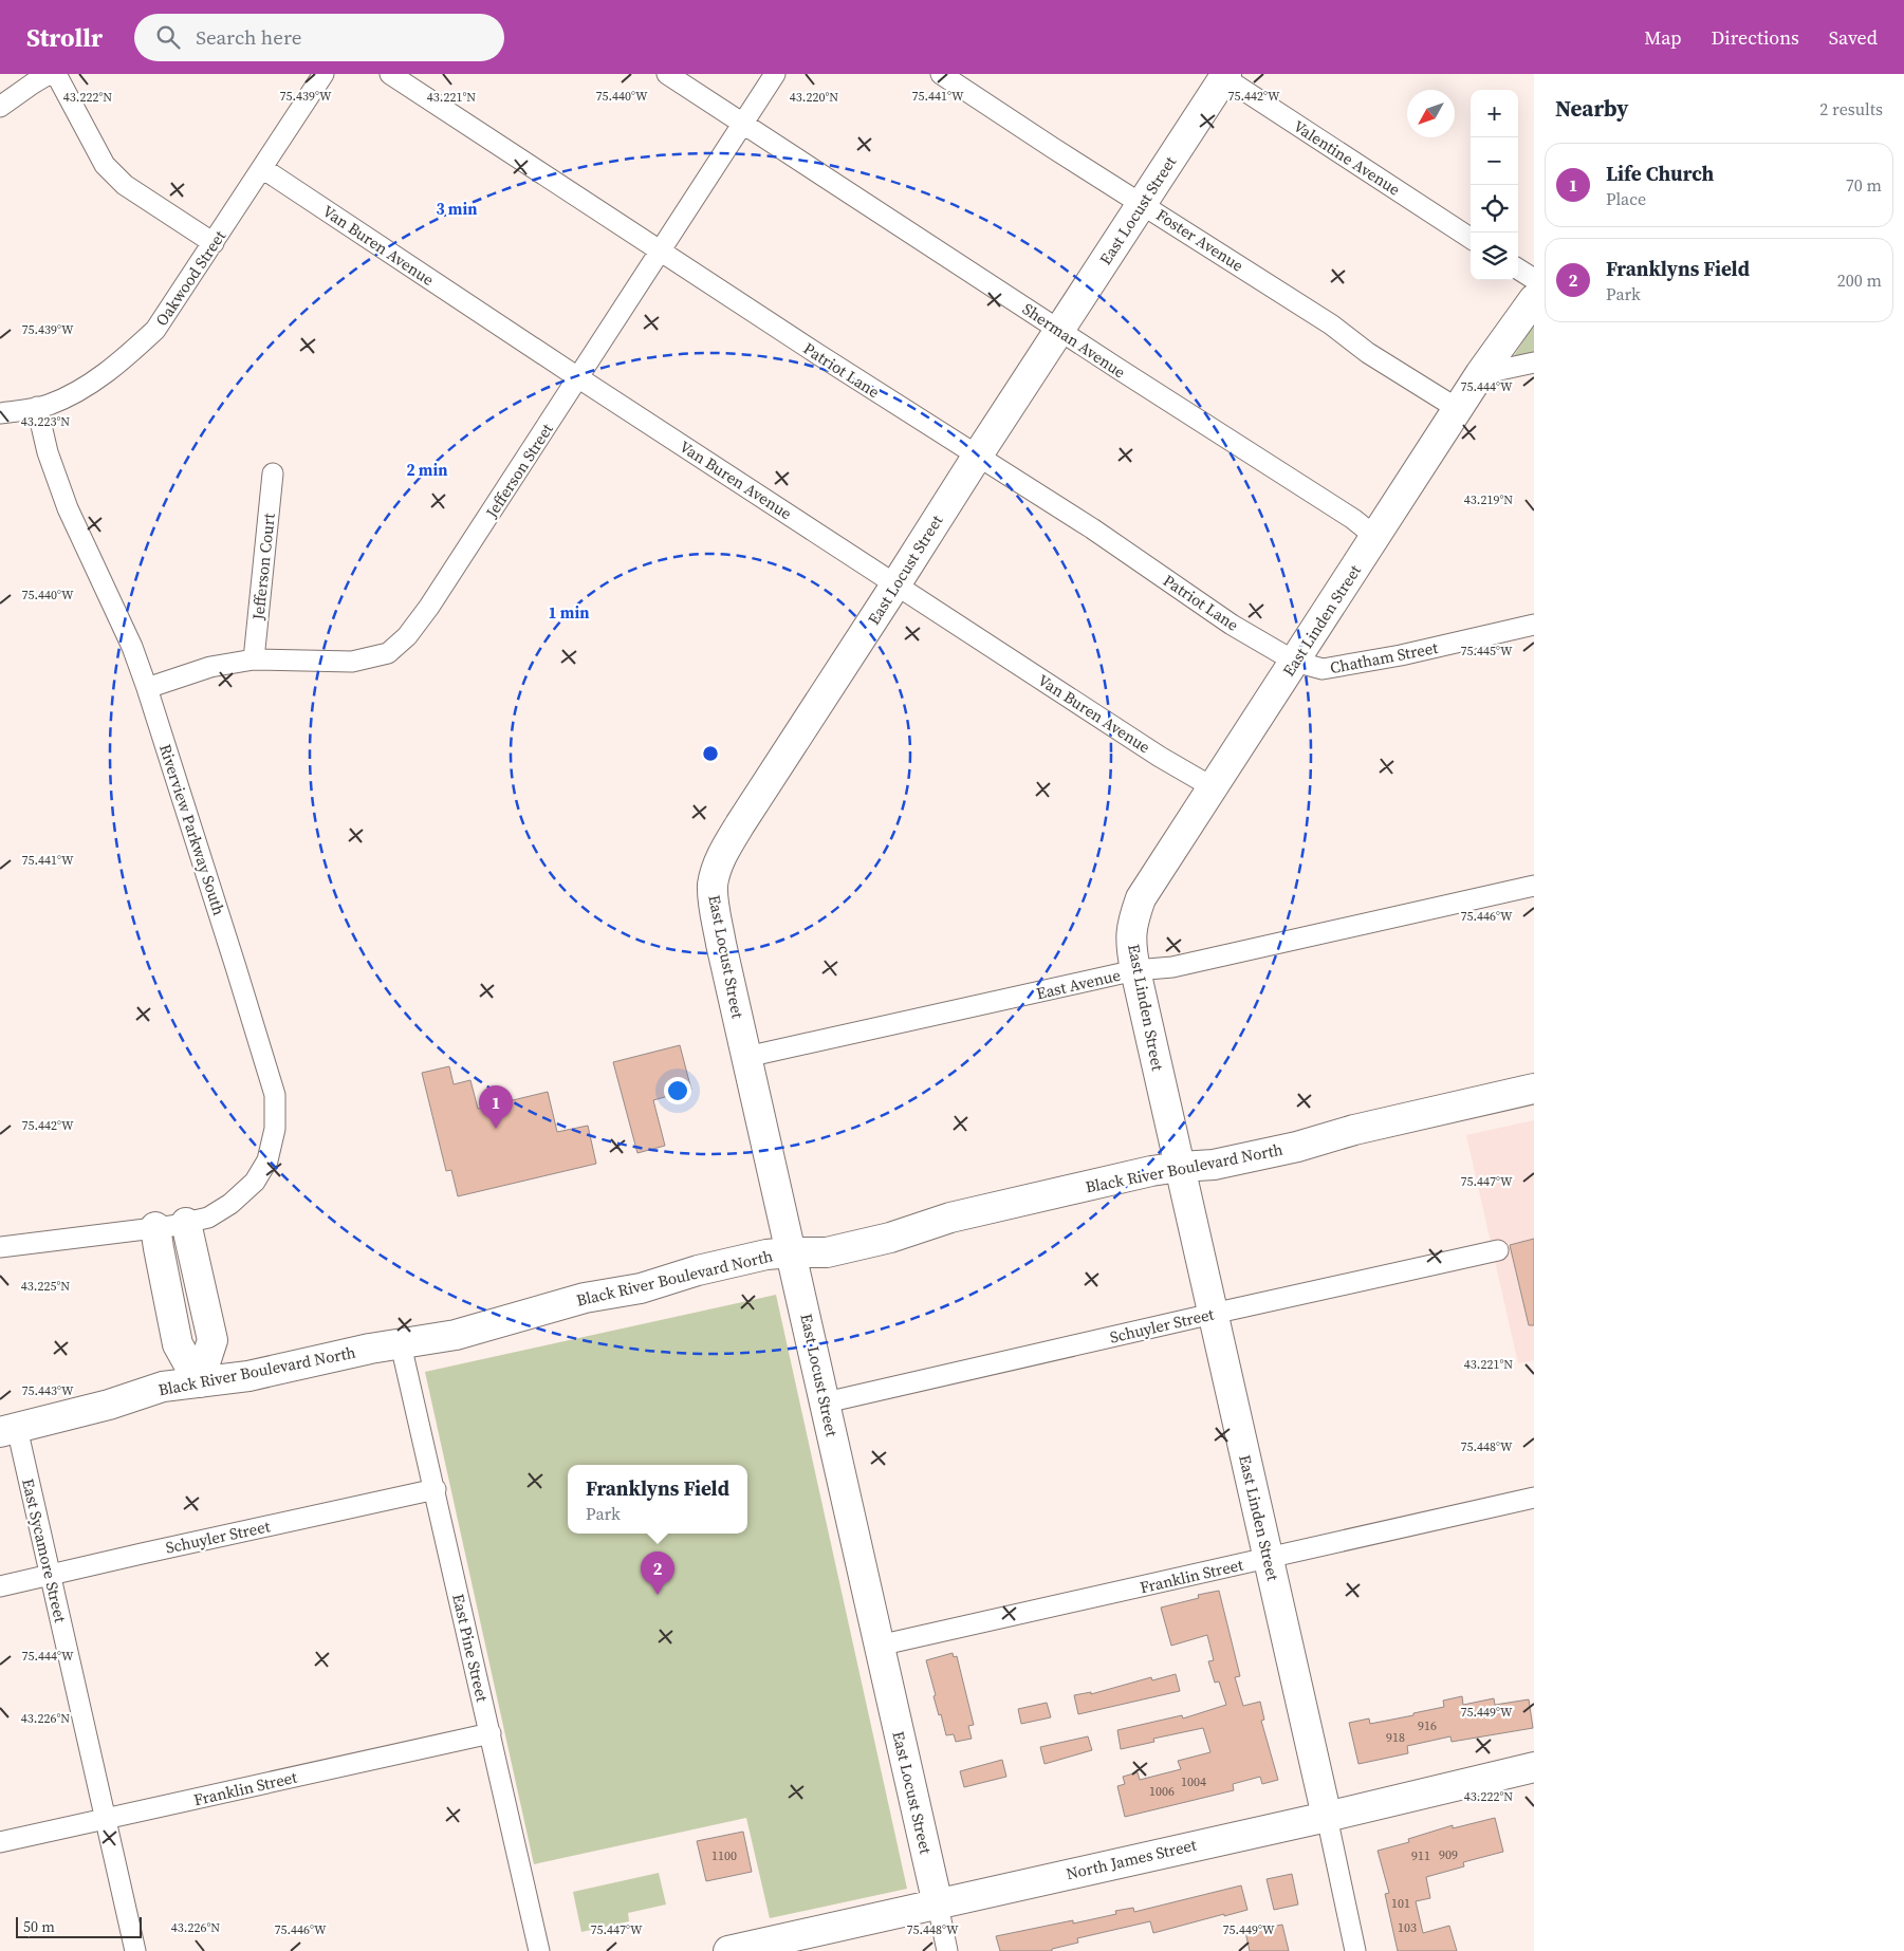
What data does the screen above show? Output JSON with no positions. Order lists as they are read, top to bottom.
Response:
{
  "streets": {
    "street": [
      "Valentine Avenue",
      "East Locust Street",
      "Foster Avenue",
      "Van Buren Avenue",
      "Oakwood Street",
      "Sherman Avenue",
      "Patriot Lane",
      "Jefferson Street",
      "Jefferson Court",
      "East Linden Street",
      "Chatham Street",
      "Riverview Parkway South",
      "East Avenue",
      "Black River Boulevard North",
      "Schuyler Street",
      "East Sycamore Street",
      "Franklin Street",
      "East Pine Street",
      "North James Street"
    ]
  },
  "crossings": [
    ["Valentine Avenue", "East Locust Street"],
    ["East Locust Street", "Foster Avenue"],
    ["East Locust Street", "Van Buren Avenue"],
    ["East Locust Street", "Sherman Avenue"],
    ["East Locust Street", "Patriot Lane"],
    ["East Locust Street", "East Avenue"],
    ["East Locust Street", "Black River Boulevard North"],
    ["East Locust Street", "Schuyler Street"],
    ["East Locust Street", "Franklin Street"],
    ["East Locust Street", "North James Street"],
    ["Foster Avenue", "East Linden Street"],
    ["Van Buren Avenue", "Oakwood Street"],
    ["Van Buren Avenue", "Jefferson Street"],
    ["Van Buren Avenue", "East Linden Street"],
    ["Oakwood Street", "Riverview Parkway South"],
    ["Sherman Avenue", "Jefferson Street"],
    ["Sherman Avenue", "East Linden Street"],
    ["Patriot Lane", "Jefferson Street"],
    ["Patriot Lane", "East Linden Street"],
    ["Patriot Lane", "Chatham Street"],
    ["Jefferson Street", "Jefferson Court"],
    ["Jefferson Street", "Riverview Parkway South"],
    ["East Linden Street", "Chatham Street"],
    ["East Linden Street", "East Avenue"],
    ["East Linden Street", "Black River Boulevard North"],
    ["East Linden Street", "Schuyler Street"],
    ["East Linden Street", "Franklin Street"],
    ["East Linden Street", "North James Street"],
    ["Black River Boulevard North", "East Sycamore Street"],
    ["Black River Boulevard North", "East Pine Street"],
    ["Schuyler Street", "East Sycamore Street"],
    ["Schuyler Street", "East Pine Street"],
    ["East Sycamore Street", "Franklin Street"],
    ["Franklin Street", "East Pine Street"]
  ],
  "house_numbers": [
    "916",
    "918",
    "1004",
    "1006",
    "909",
    "1100",
    "911",
    "101",
    "103"
  ],
  "scale_bar": "50 m",
  "north": "bottom left",
  "page": {
    "header": "Strollr",
    "search": "Search here",
    "nav": ["Map", "Directions", "Saved"],
    "heading": ["Nearby", "2 results"],
    "map_buttons": ["+", "−"],
    "list": [
      {
        "mark": "1",
        "name": "Life Church",
        "note": "Place",
        "value": "70 m"
      },
      {
        "mark": "2",
        "name": "Franklyns Field",
        "note": "Park",
        "value": "200 m"
      }
    ],
    "pins": ["1", "2"],
    "popup": ["Franklyns Field", "Park"],
    "scale": "50 m"
  },
  "coordinates": [
    "75.439°W",
    "75.442°W",
    "75.440°W",
    "75.441°W",
    "43.222°N",
    "43.221°N",
    "43.220°N",
    "75.444°W",
    "43.223°N",
    "43.219°N",
    "75.445°W",
    "75.446°W",
    "75.447°W",
    "43.225°N",
    "75.443°W",
    "75.448°W",
    "75.449°W",
    "43.226°N"
  ],
  "rings": ["3 min", "2 min", "1 min"]
}
